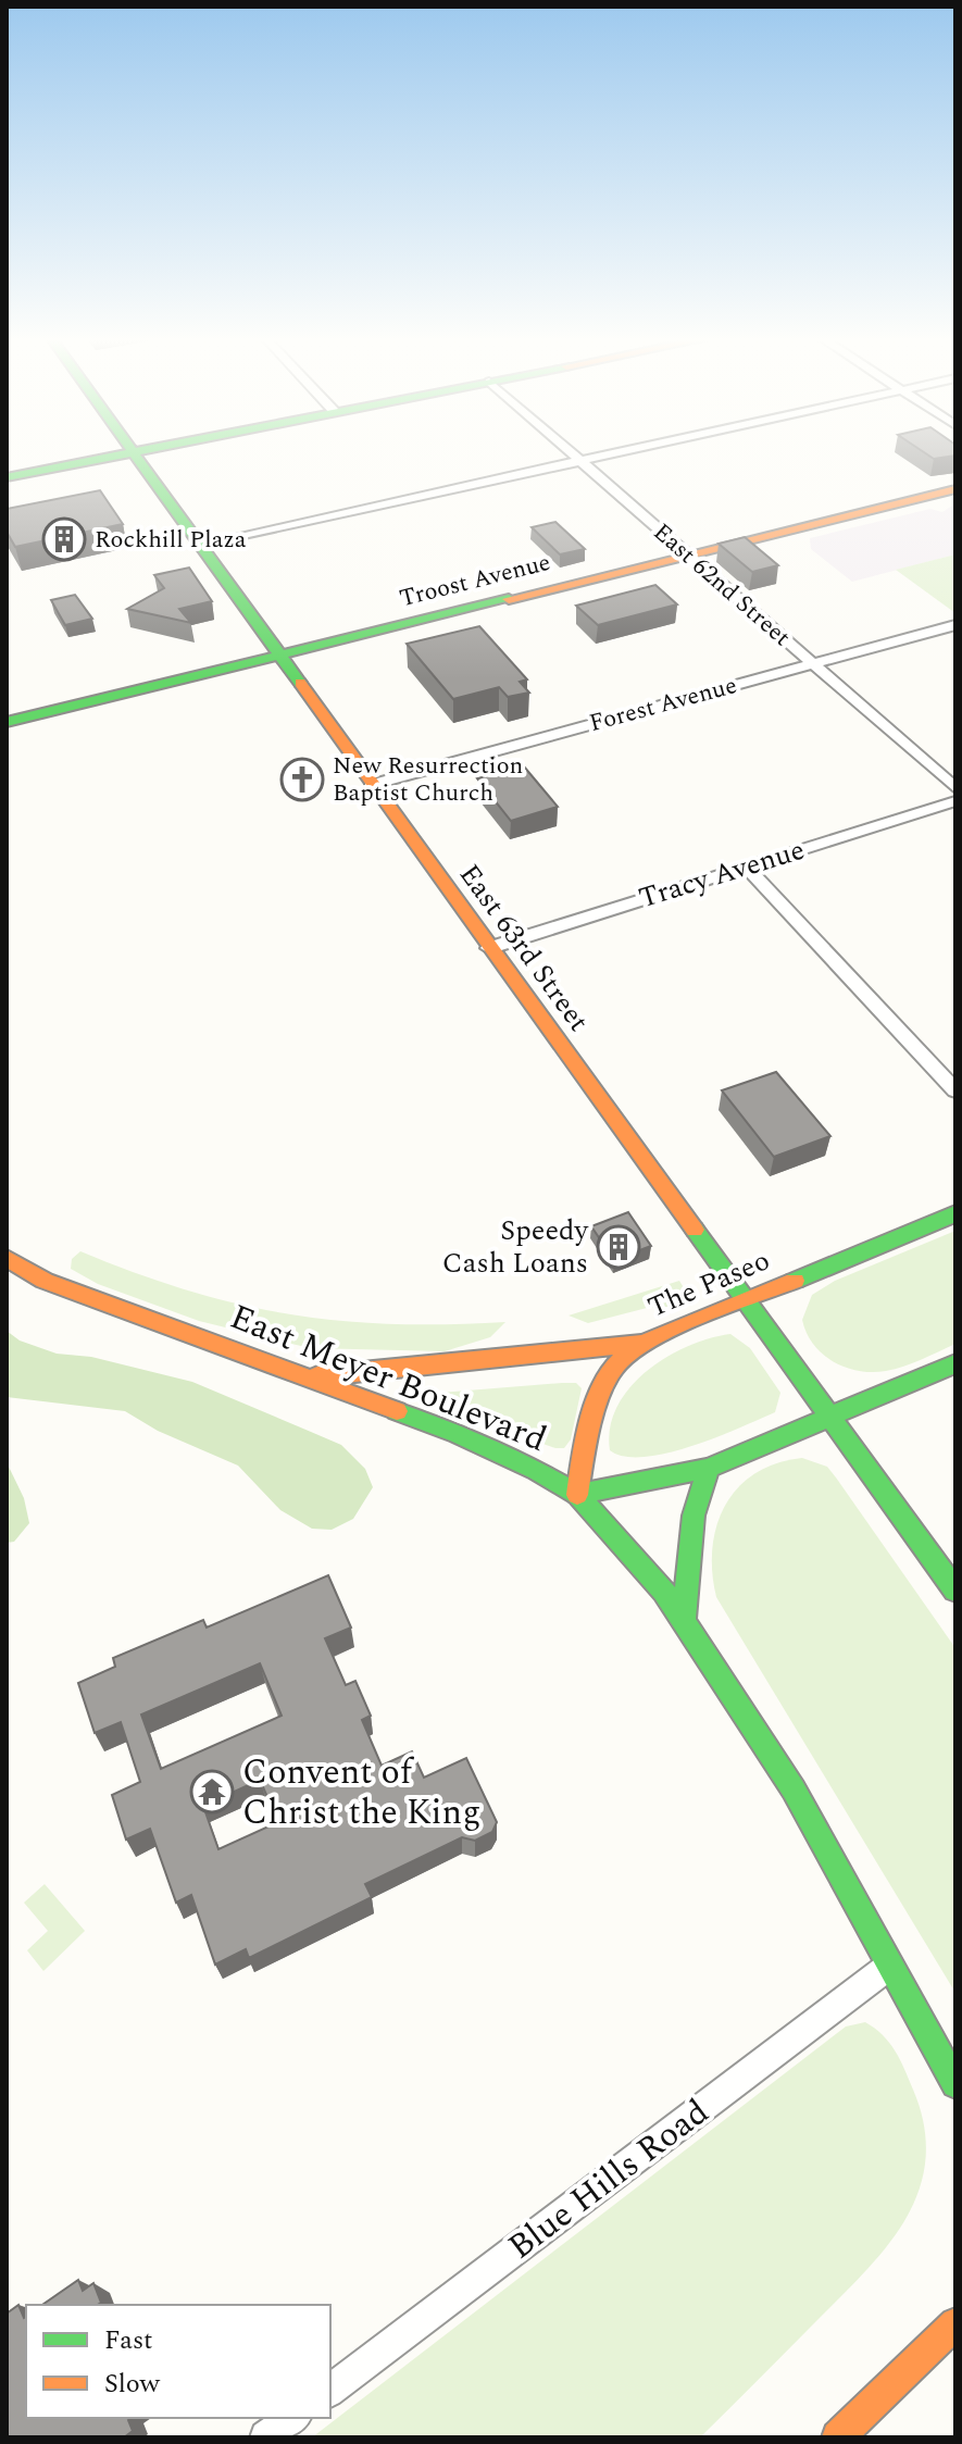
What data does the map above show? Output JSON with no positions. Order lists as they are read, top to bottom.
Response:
{
  "streets": {
    "main road": [
      "Troost Avenue",
      "East 63rd Street",
      "The Paseo",
      "East Meyer Boulevard"
    ],
    "street": [
      "East 62nd Street",
      "Forest Avenue",
      "Tracy Avenue",
      "Blue Hills Road"
    ]
  },
  "crossings": [
    ["Troost Avenue", "East 62nd Street"],
    ["Troost Avenue", "East 63rd Street"],
    ["East 62nd Street", "Forest Avenue"],
    ["Forest Avenue", "East 63rd Street"],
    ["Tracy Avenue", "East 63rd Street"],
    ["East 63rd Street", "The Paseo"],
    ["The Paseo", "East Meyer Boulevard"],
    ["East Meyer Boulevard", "Blue Hills Road"]
  ],
  "places": {
    "building": ["Rockhill Plaza", "Speedy Cash Loans"],
    "church": ["New Resurrection Baptist Church"],
    "temple": ["Convent of Christ the King"]
  },
  "legend": ["Fast", "Slow"]
}
